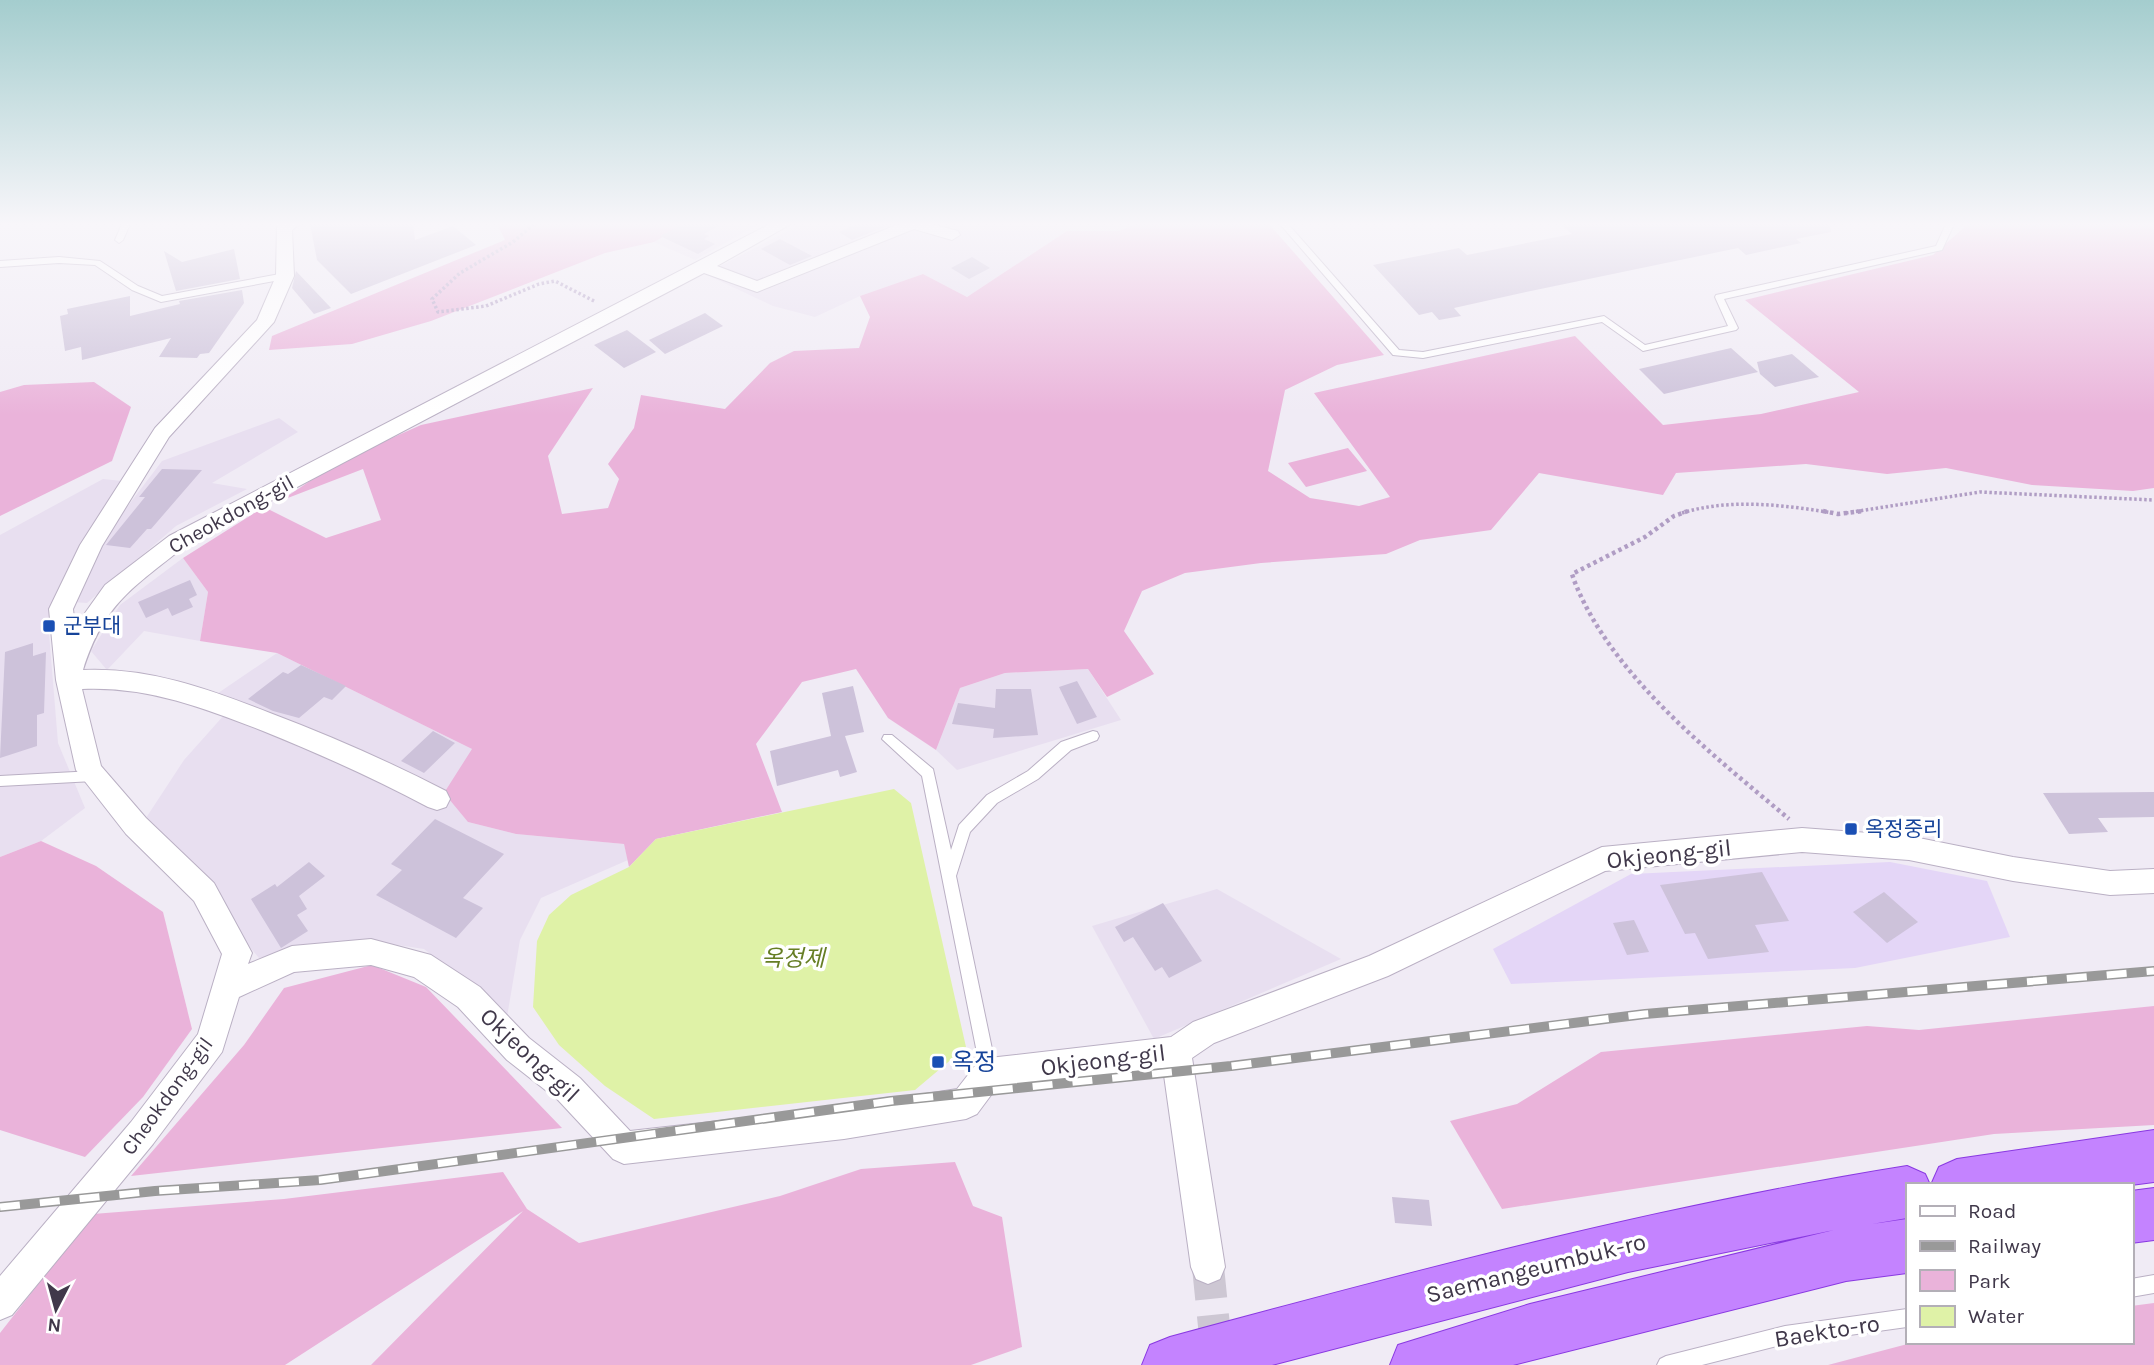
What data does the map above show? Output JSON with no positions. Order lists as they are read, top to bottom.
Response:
{
  "streets": {
    "highway": ["Saemangeumbuk-ro"],
    "street": ["Cheokdong-gil", "Okjeong-gil"],
    "lane": ["Baekto-ro"]
  },
  "crossings": [
    ["Cheokdong-gil", "Okjeong-gil"]
  ],
  "water": ["옥정제"],
  "places": {
    "transit": ["군부대", "옥정중리", "옥정"]
  },
  "legend": [
    "Road",
    "Railway",
    "Park",
    "Water"
  ],
  "north": "bottom"
}
